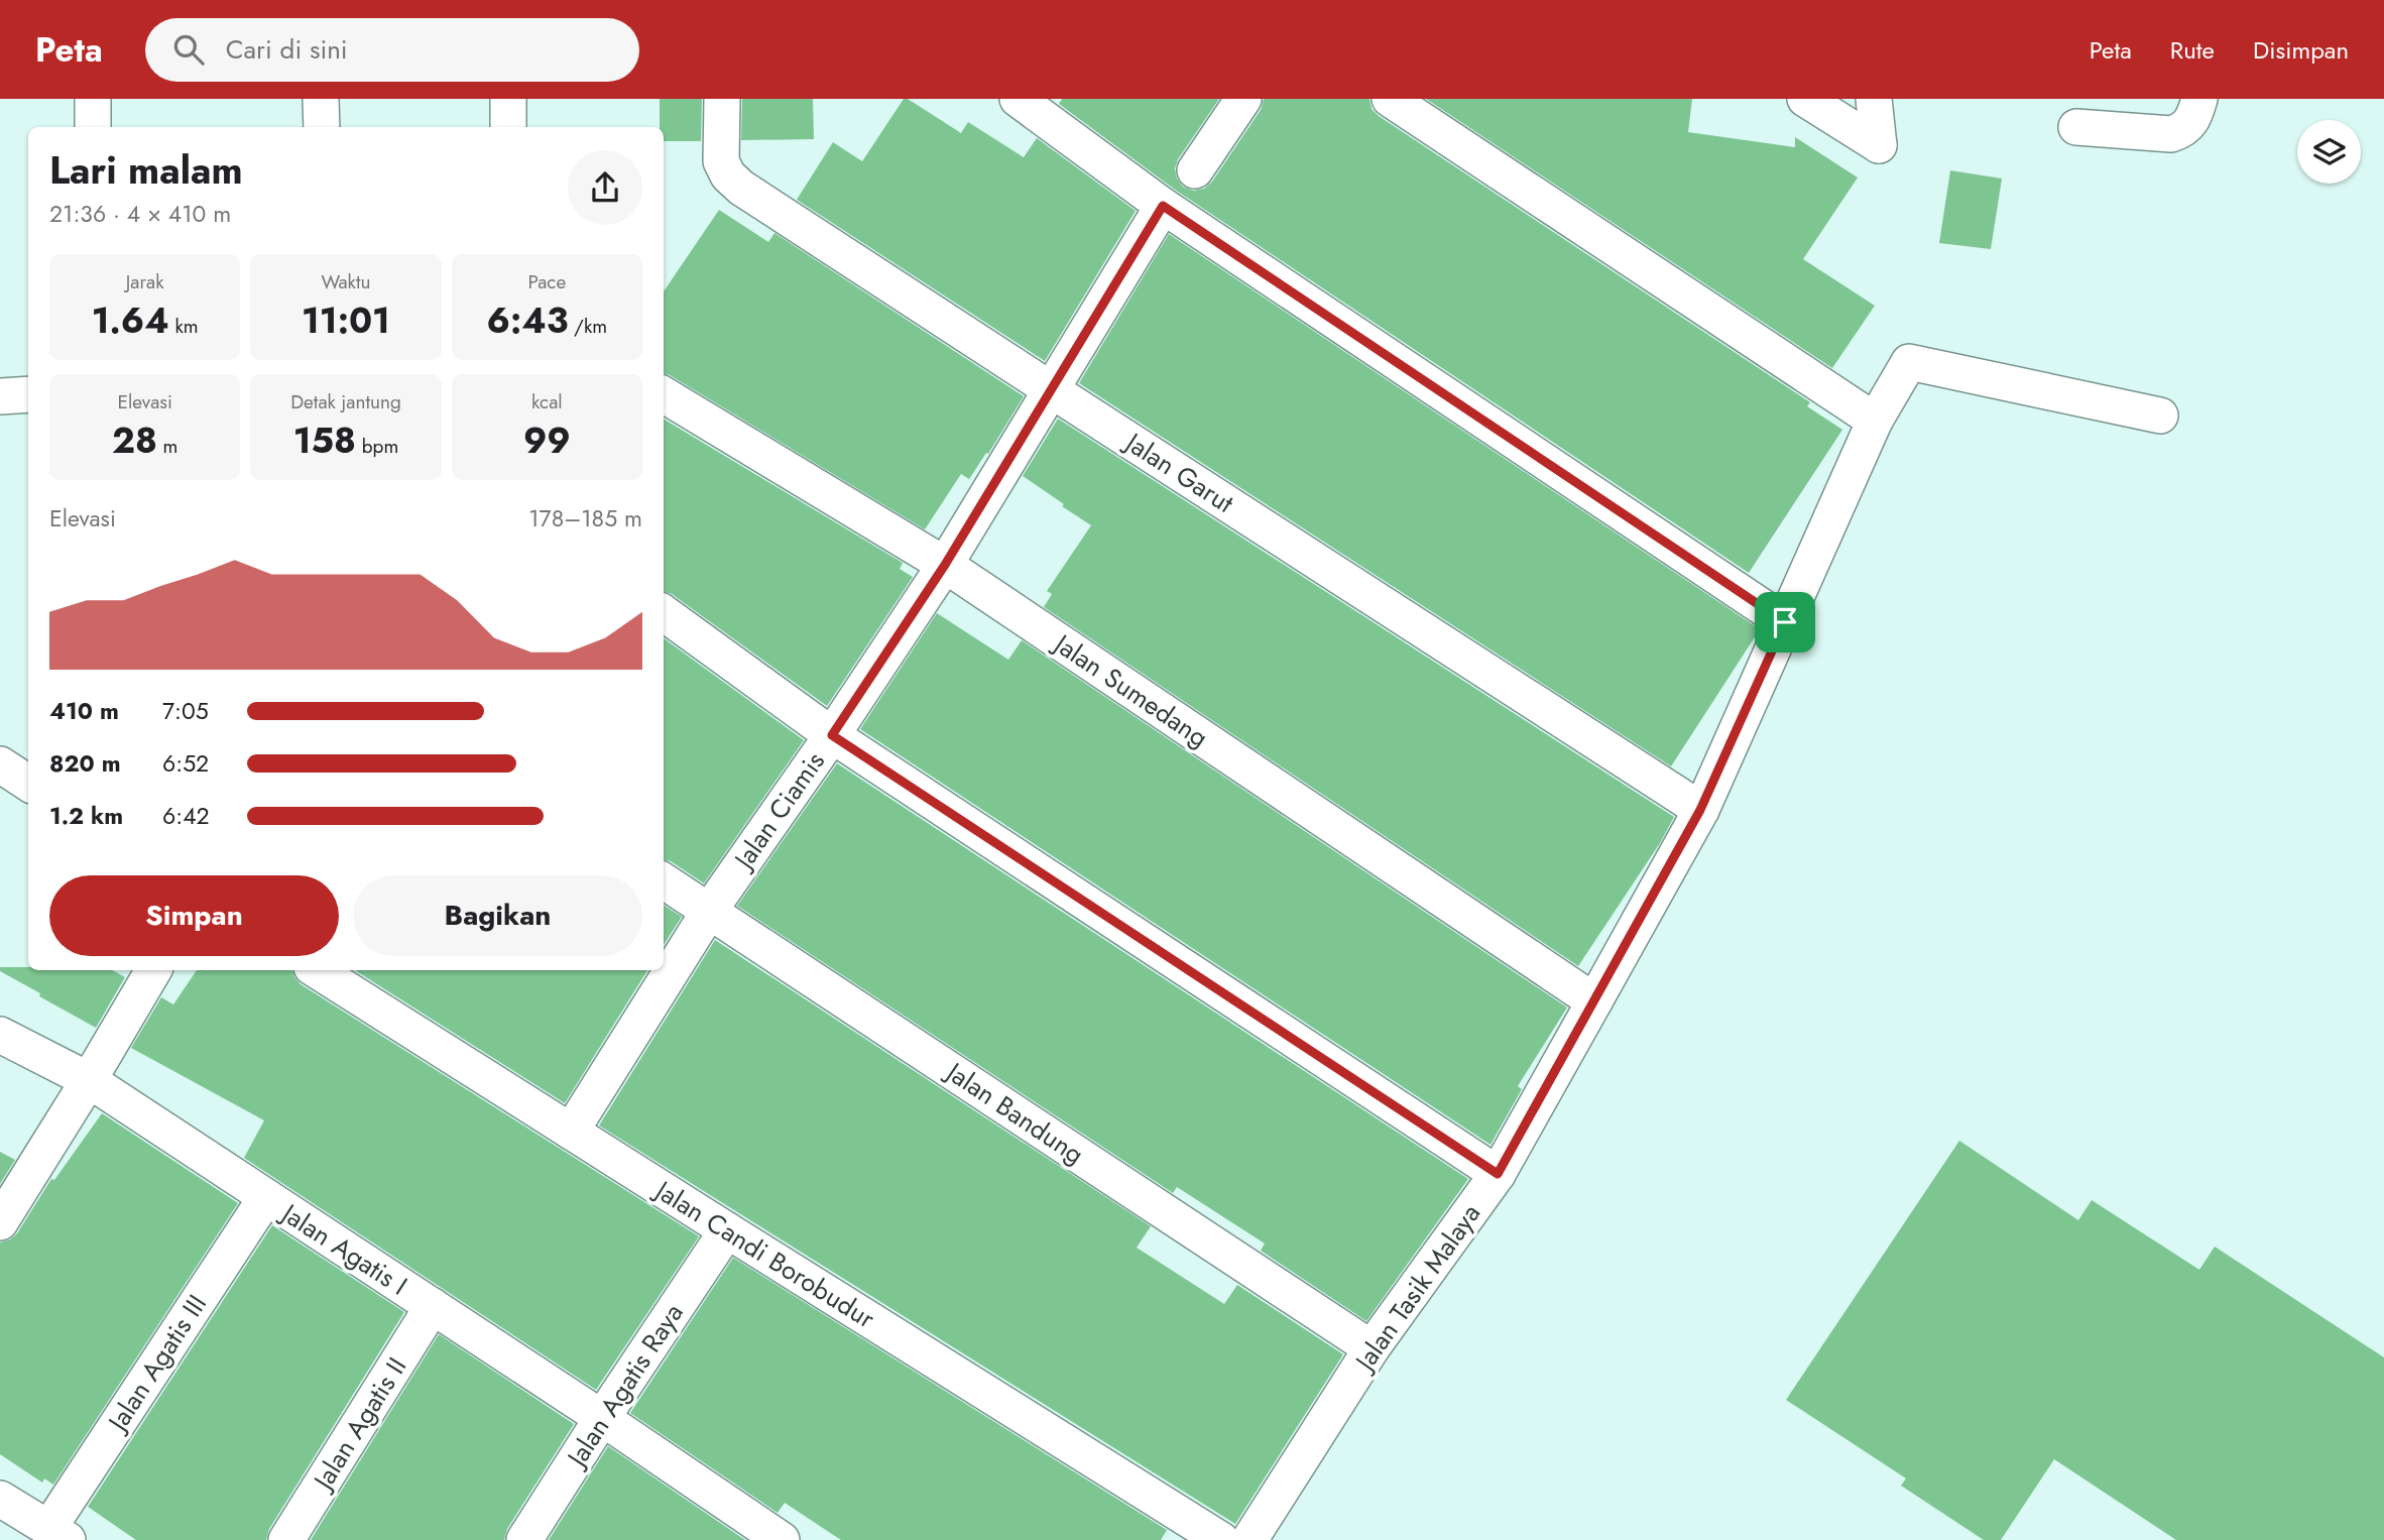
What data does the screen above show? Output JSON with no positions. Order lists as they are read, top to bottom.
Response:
{
  "streets": {
    "street": [
      "Jalan Garut",
      "Jalan Sumedang",
      "Jalan Ciamis",
      "Jalan Bandung",
      "Jalan Agatis I",
      "Jalan Candi Borobudur",
      "Jalan Tasik Malaya",
      "Jalan Agatis III",
      "Jalan Agatis Raya",
      "Jalan Agatis II"
    ]
  },
  "crossings": [
    ["Jalan Garut", "Jalan Ciamis"],
    ["Jalan Garut", "Jalan Tasik Malaya"],
    ["Jalan Sumedang", "Jalan Ciamis"],
    ["Jalan Sumedang", "Jalan Tasik Malaya"],
    ["Jalan Ciamis", "Jalan Bandung"],
    ["Jalan Ciamis", "Jalan Candi Borobudur"],
    ["Jalan Bandung", "Jalan Tasik Malaya"],
    ["Jalan Agatis I", "Jalan Agatis III"],
    ["Jalan Agatis I", "Jalan Agatis Raya"],
    ["Jalan Agatis I", "Jalan Agatis II"],
    ["Jalan Candi Borobudur", "Jalan Agatis Raya"]
  ],
  "page": {
    "header": "Peta",
    "search": "Cari di sini",
    "nav": ["Peta", "Rute", "Disimpan"],
    "heading": ["Lari malam", "21:36 · 4 × 410 m"],
    "stats": [
      ["Jarak", "1.64 km"],
      ["Waktu", "11:01"],
      ["Pace", "6:43 /km"],
      ["Elevasi", "28 m"],
      ["Detak jantung", "158 bpm"],
      ["kcal", "99"]
    ],
    "chart": ["Elevasi", "178–185 m"],
    "list": [
      {
        "name": "410 m",
        "note": "7:05"
      },
      {
        "name": "820 m",
        "note": "6:52"
      },
      {
        "name": "1.2 km",
        "note": "6:42"
      }
    ],
    "buttons": ["Simpan", "Bagikan"]
  }
}
